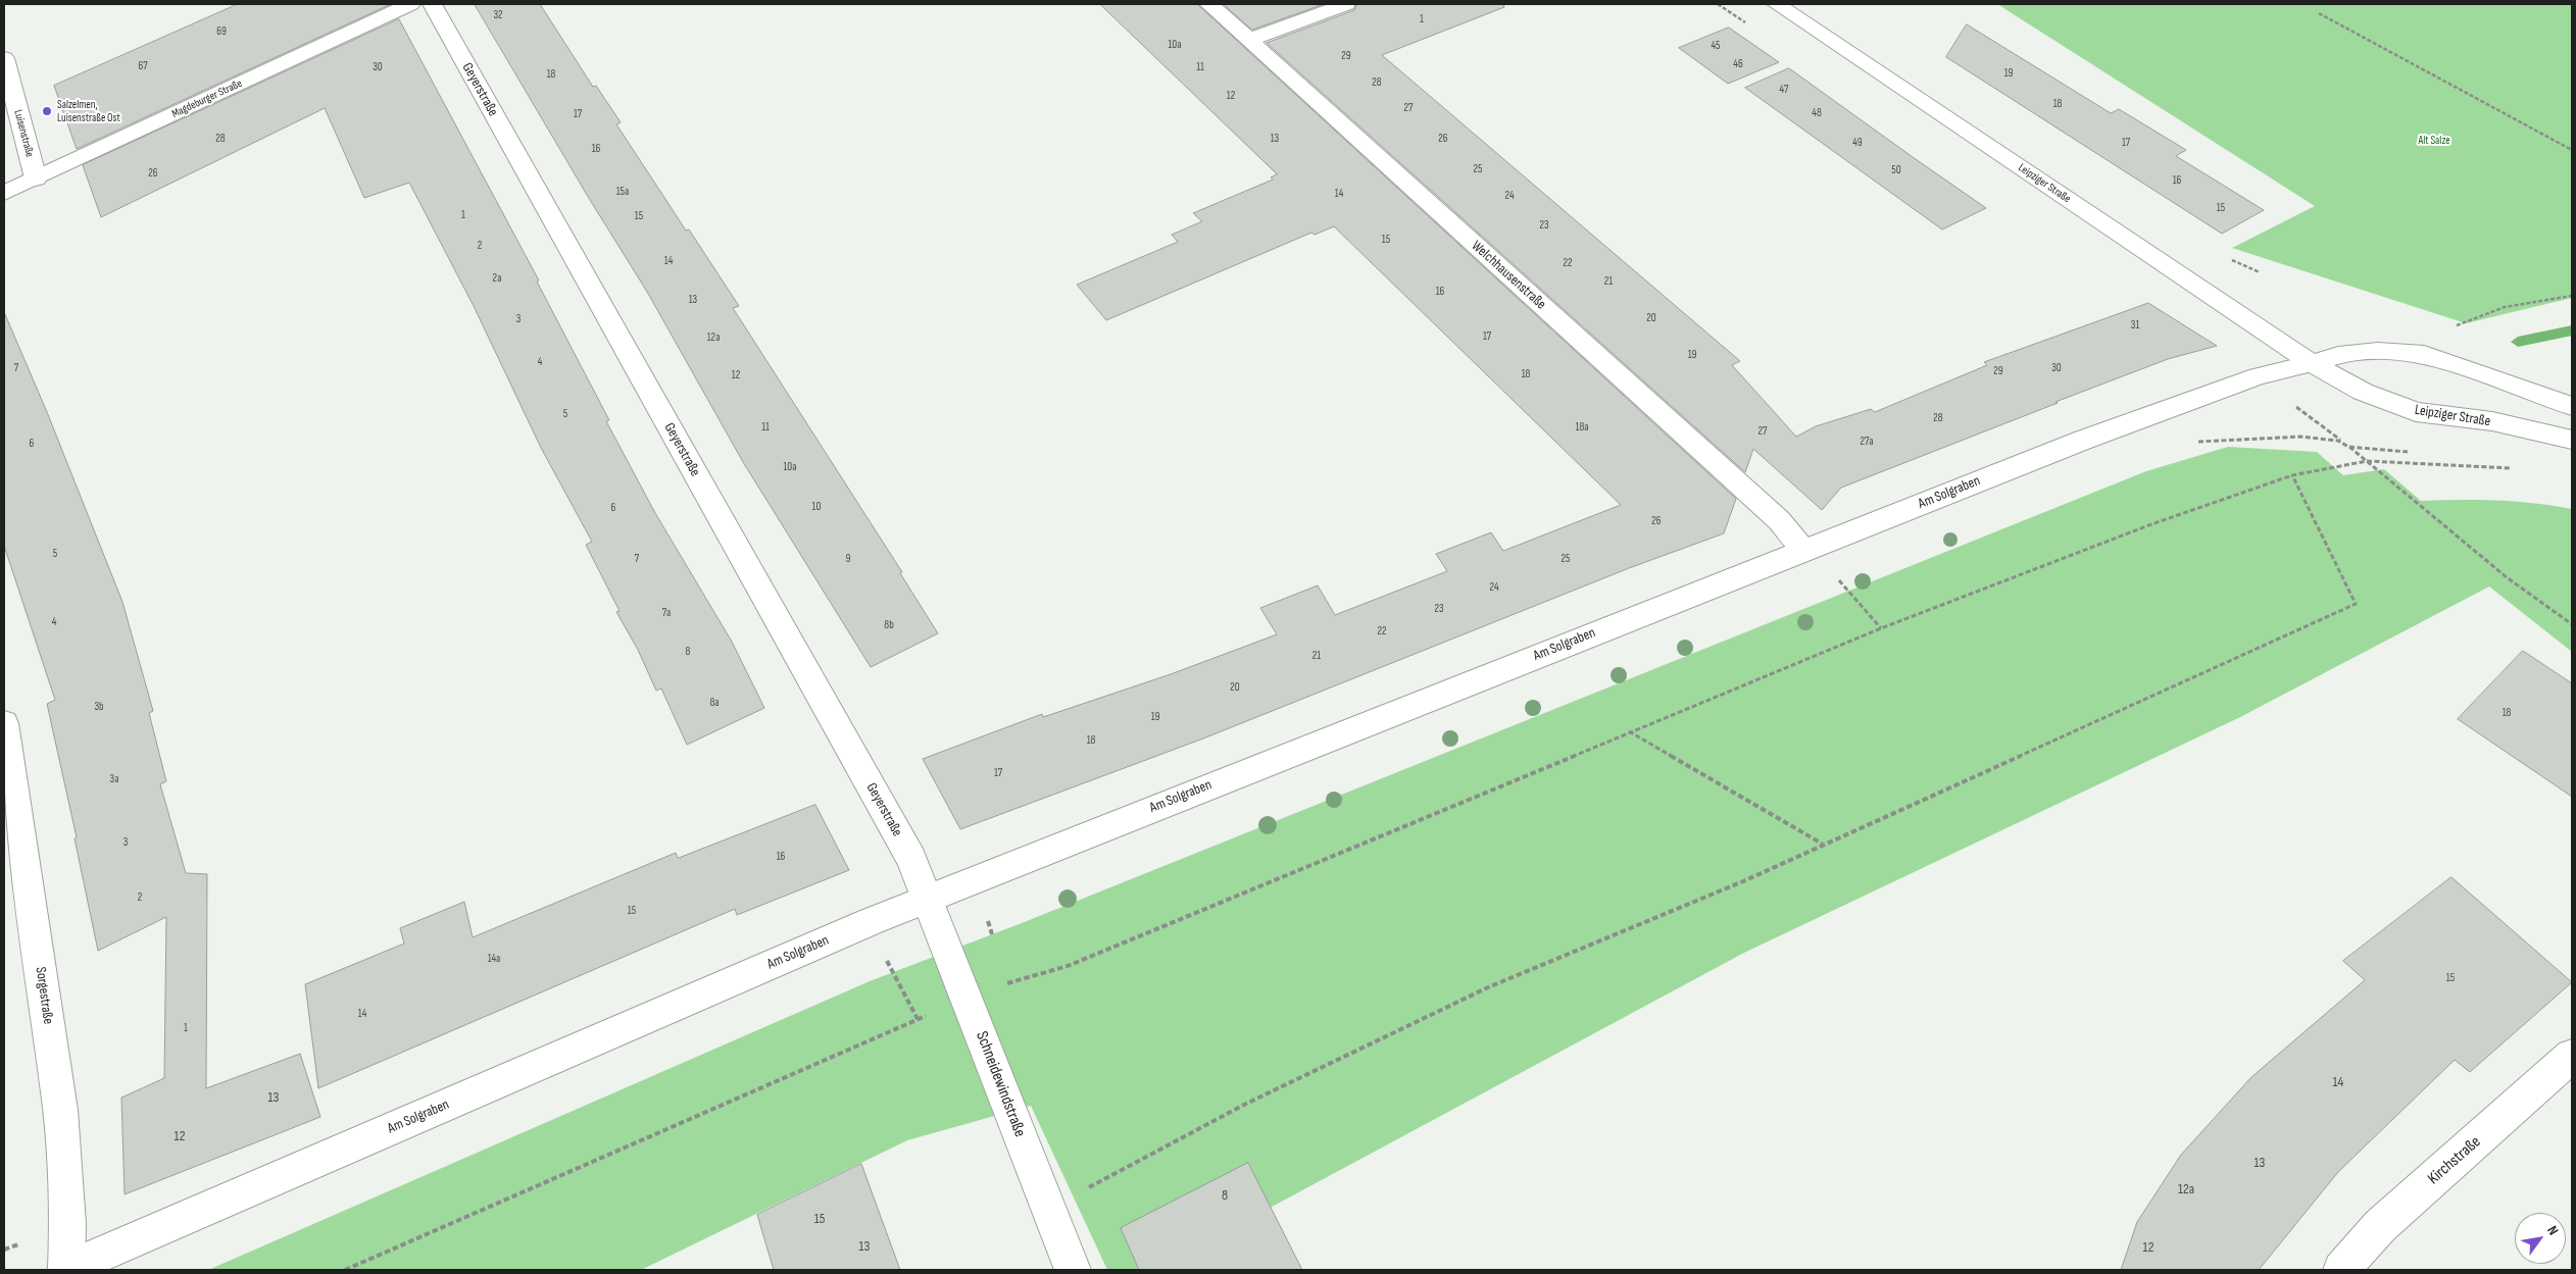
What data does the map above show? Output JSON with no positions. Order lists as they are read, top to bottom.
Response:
{
  "streets": {
    "street": [
      "Geyerstraße",
      "Magdeburger Straße",
      "Luisenstraße",
      "Leipziger Straße",
      "Welchhausenstraße",
      "Am Solgraben",
      "Sorgestraße",
      "Schneidewindstraße",
      "Kirchstraße"
    ]
  },
  "crossings": [
    ["Geyerstraße", "Am Solgraben"],
    ["Geyerstraße", "Schneidewindstraße"],
    ["Magdeburger Straße", "Luisenstraße"],
    ["Leipziger Straße", "Am Solgraben"],
    ["Welchhausenstraße", "Am Solgraben"],
    ["Am Solgraben", "Sorgestraße"],
    ["Am Solgraben", "Schneidewindstraße"]
  ],
  "parks": ["Alt Salze"],
  "places": ["Salzelmen, Luisenstraße Ost"],
  "house_numbers": [
    "32",
    "1",
    "69",
    "10a",
    "45",
    "29",
    "46",
    "67",
    "30",
    "11",
    "19",
    "18",
    "28",
    "47",
    "12",
    "18",
    "27",
    "48",
    "17",
    "28",
    "13",
    "26",
    "49",
    "17",
    "16",
    "25",
    "50",
    "26",
    "16",
    "15a",
    "14",
    "24",
    "15",
    "1",
    "15",
    "23",
    "15",
    "2",
    "14",
    "22",
    "2a",
    "21",
    "16",
    "13",
    "20",
    "3",
    "31",
    "17",
    "12a",
    "19",
    "4",
    "7",
    "30",
    "29",
    "18",
    "12",
    "5",
    "28",
    "11",
    "18a",
    "27",
    "27a",
    "6",
    "10a",
    "10",
    "6",
    "26",
    "5",
    "7",
    "9",
    "25",
    "24",
    "23",
    "7a",
    "4",
    "8b",
    "22",
    "8",
    "21",
    "20",
    "8a",
    "3b",
    "18",
    "19",
    "18",
    "17",
    "3a",
    "3",
    "16",
    "2",
    "15",
    "14a",
    "15",
    "14",
    "1",
    "14",
    "13",
    "12",
    "13",
    "12a",
    "8",
    "15",
    "13",
    "12"
  ],
  "north": "top right"
}
